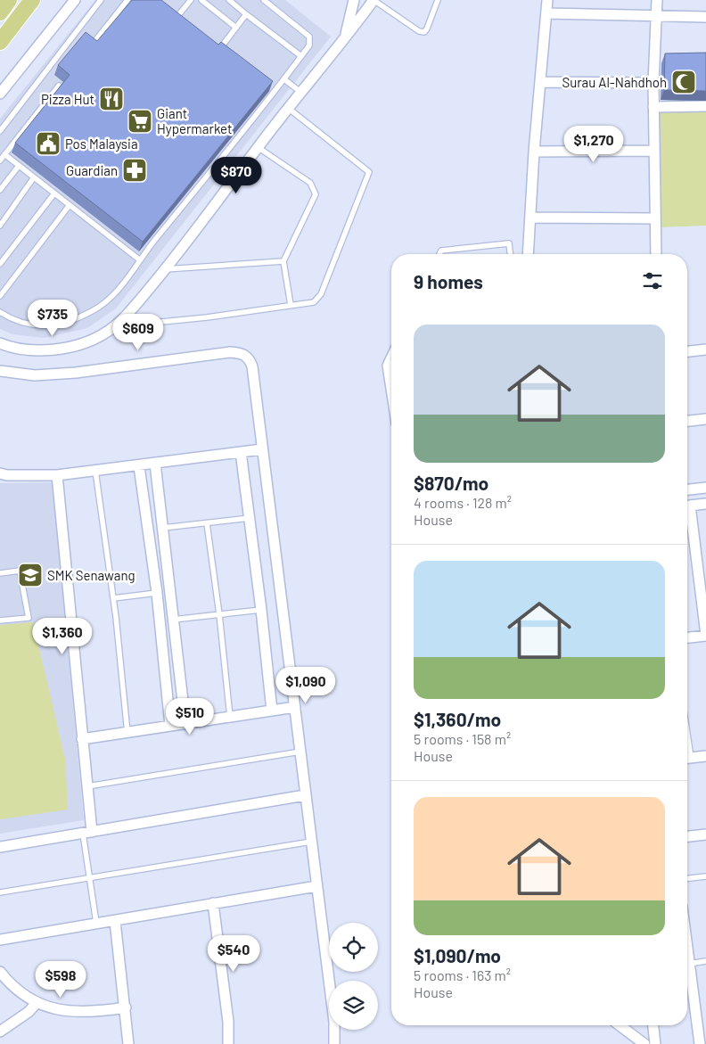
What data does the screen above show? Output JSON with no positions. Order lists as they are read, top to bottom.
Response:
{
  "places": {
    "mosque": ["Surau Al-Nahdhoh"],
    "restaurant": ["Pizza Hut"],
    "supermarket": ["Giant Hypermarket"],
    "public building": ["Pos Malaysia"],
    "pharmacy": ["Guardian"],
    "school or university": ["SMK Senawang"]
  },
  "page": {
    "price": [
      "$1,270",
      "$870",
      "$735",
      "$609",
      "$1,360",
      "$1,090",
      "$510",
      "$540",
      "$598"
    ],
    "heading": "9 homes",
    "list": [
      {
        "name": "$870/mo",
        "note": "4 rooms · 128 m² · House"
      },
      {
        "name": "$1,360/mo",
        "note": "5 rooms · 158 m² · House"
      },
      {
        "name": "$1,090/mo",
        "note": "5 rooms · 163 m² · House"
      }
    ]
  }
}
